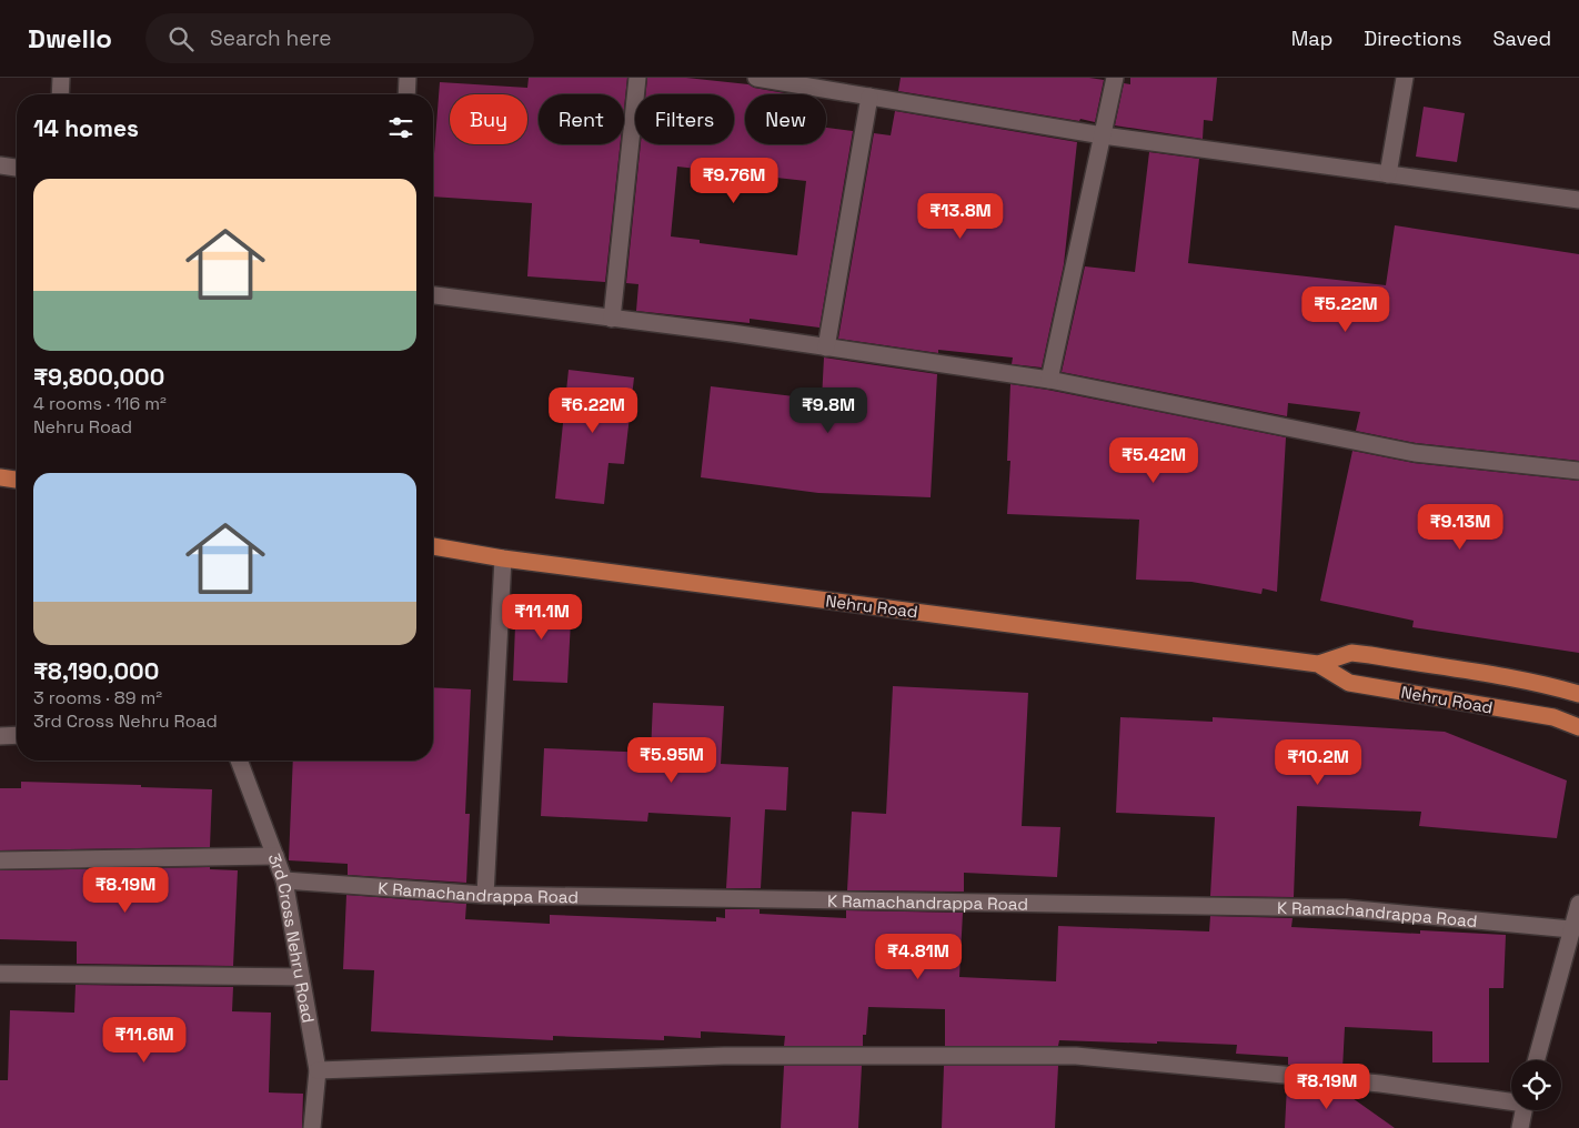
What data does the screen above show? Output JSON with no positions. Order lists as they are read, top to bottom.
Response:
{
  "streets": {
    "main road": ["Nehru Road"],
    "street": ["K Ramachandrappa Road", "3rd Cross Nehru Road"]
  },
  "crossings": [
    ["K Ramachandrappa Road", "3rd Cross Nehru Road"]
  ],
  "page": {
    "header": "Dwello",
    "search": "Search here",
    "nav": ["Map", "Directions", "Saved"],
    "chip": [
      "Buy",
      "Rent",
      "Filters",
      "New"
    ],
    "heading": "14 homes",
    "price": [
      "₹9.76M",
      "₹13.8M",
      "₹5.22M",
      "₹6.22M",
      "₹9.8M",
      "₹5.42M",
      "₹9.13M",
      "₹11.1M",
      "₹5.95M",
      "₹10.2M",
      "₹8.19M",
      "₹4.81M",
      "₹11.6M",
      "₹8.19M"
    ],
    "list": [
      {
        "name": "₹9,800,000",
        "note": "4 rooms · 116 m² · Nehru Road"
      },
      {
        "name": "₹8,190,000",
        "note": "3 rooms · 89 m² · 3rd Cross Nehru Road"
      }
    ]
  }
}
